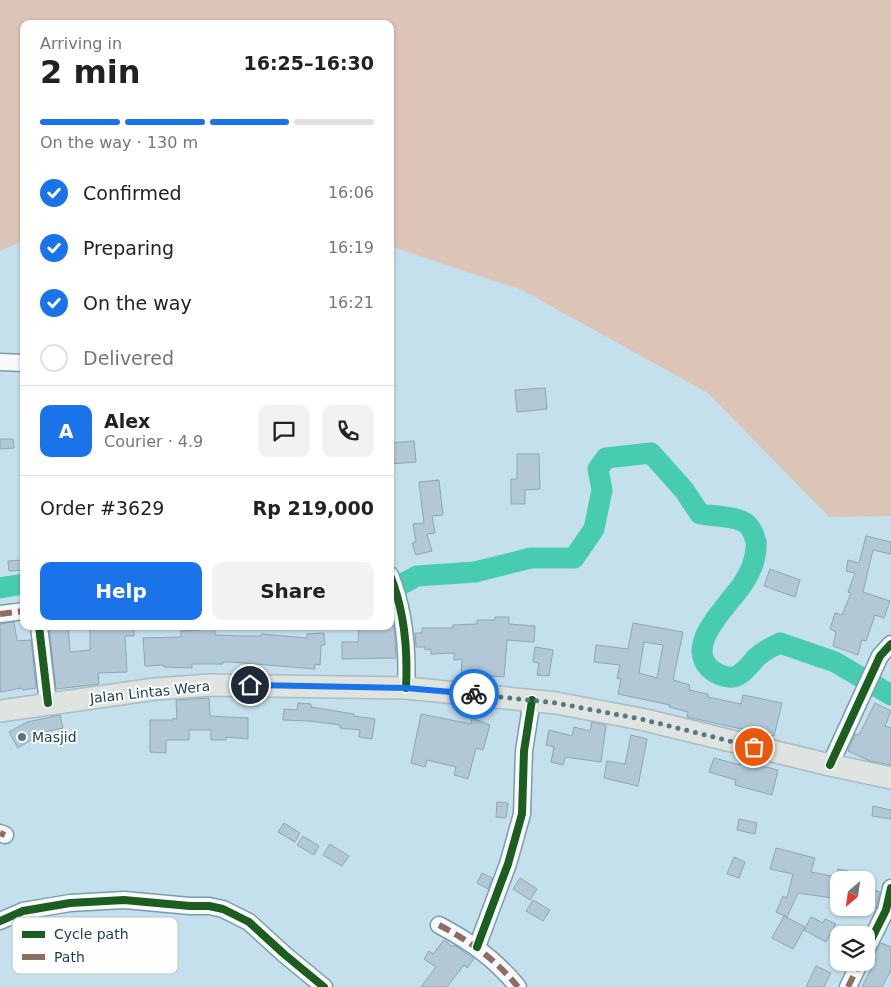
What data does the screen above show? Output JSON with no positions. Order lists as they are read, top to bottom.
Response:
{
  "streets": {
    "main road": ["Jalan Lintas Wera"]
  },
  "places": ["Masjid"],
  "legend": ["Cycle path", "Path"],
  "north": "bottom left",
  "page": {
    "heading": ["2 min", "Arriving in", "16:25–16:30"],
    "panel": [
      "Alex",
      "Courier · 4.9",
      "Order #3629",
      "Rp 219,000"
    ],
    "bar": "On the way · 130 m",
    "list": [
      ["Confirmed", "16:06"],
      ["Preparing", "16:19"],
      ["On the way", "16:21"],
      "Delivered"
    ],
    "round": "A",
    "buttons": ["Help", "Share"]
  }
}
